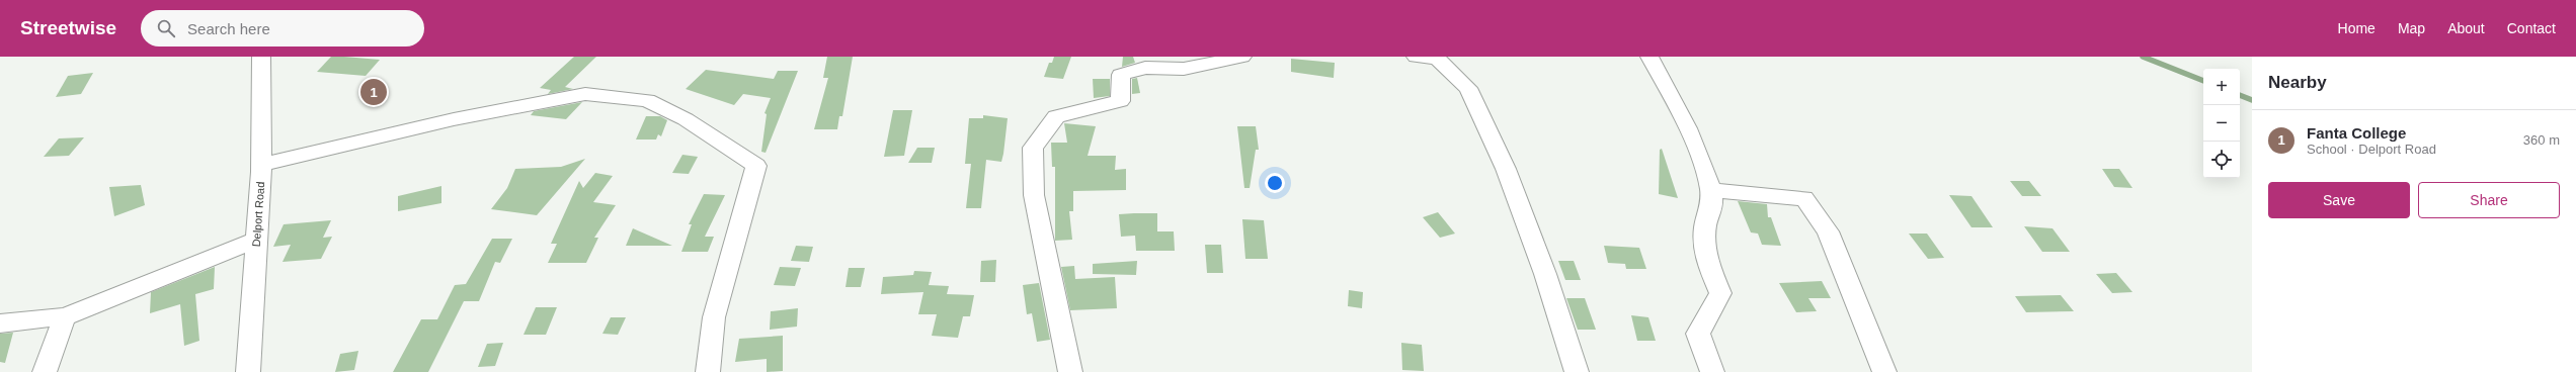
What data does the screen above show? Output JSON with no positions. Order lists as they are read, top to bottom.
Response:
{
  "streets": {
    "street": ["Delport Road"]
  },
  "page": {
    "header": "Streetwise",
    "search": "Search here",
    "nav": [
      "Home",
      "Map",
      "About",
      "Contact"
    ],
    "heading": "Nearby",
    "map_buttons": ["+", "−"],
    "pins": "1",
    "list": [
      {
        "mark": "1",
        "name": "Fanta College",
        "note": "School · Delport Road",
        "value": "360 m"
      }
    ],
    "buttons": ["Save", "Share"]
  }
}
